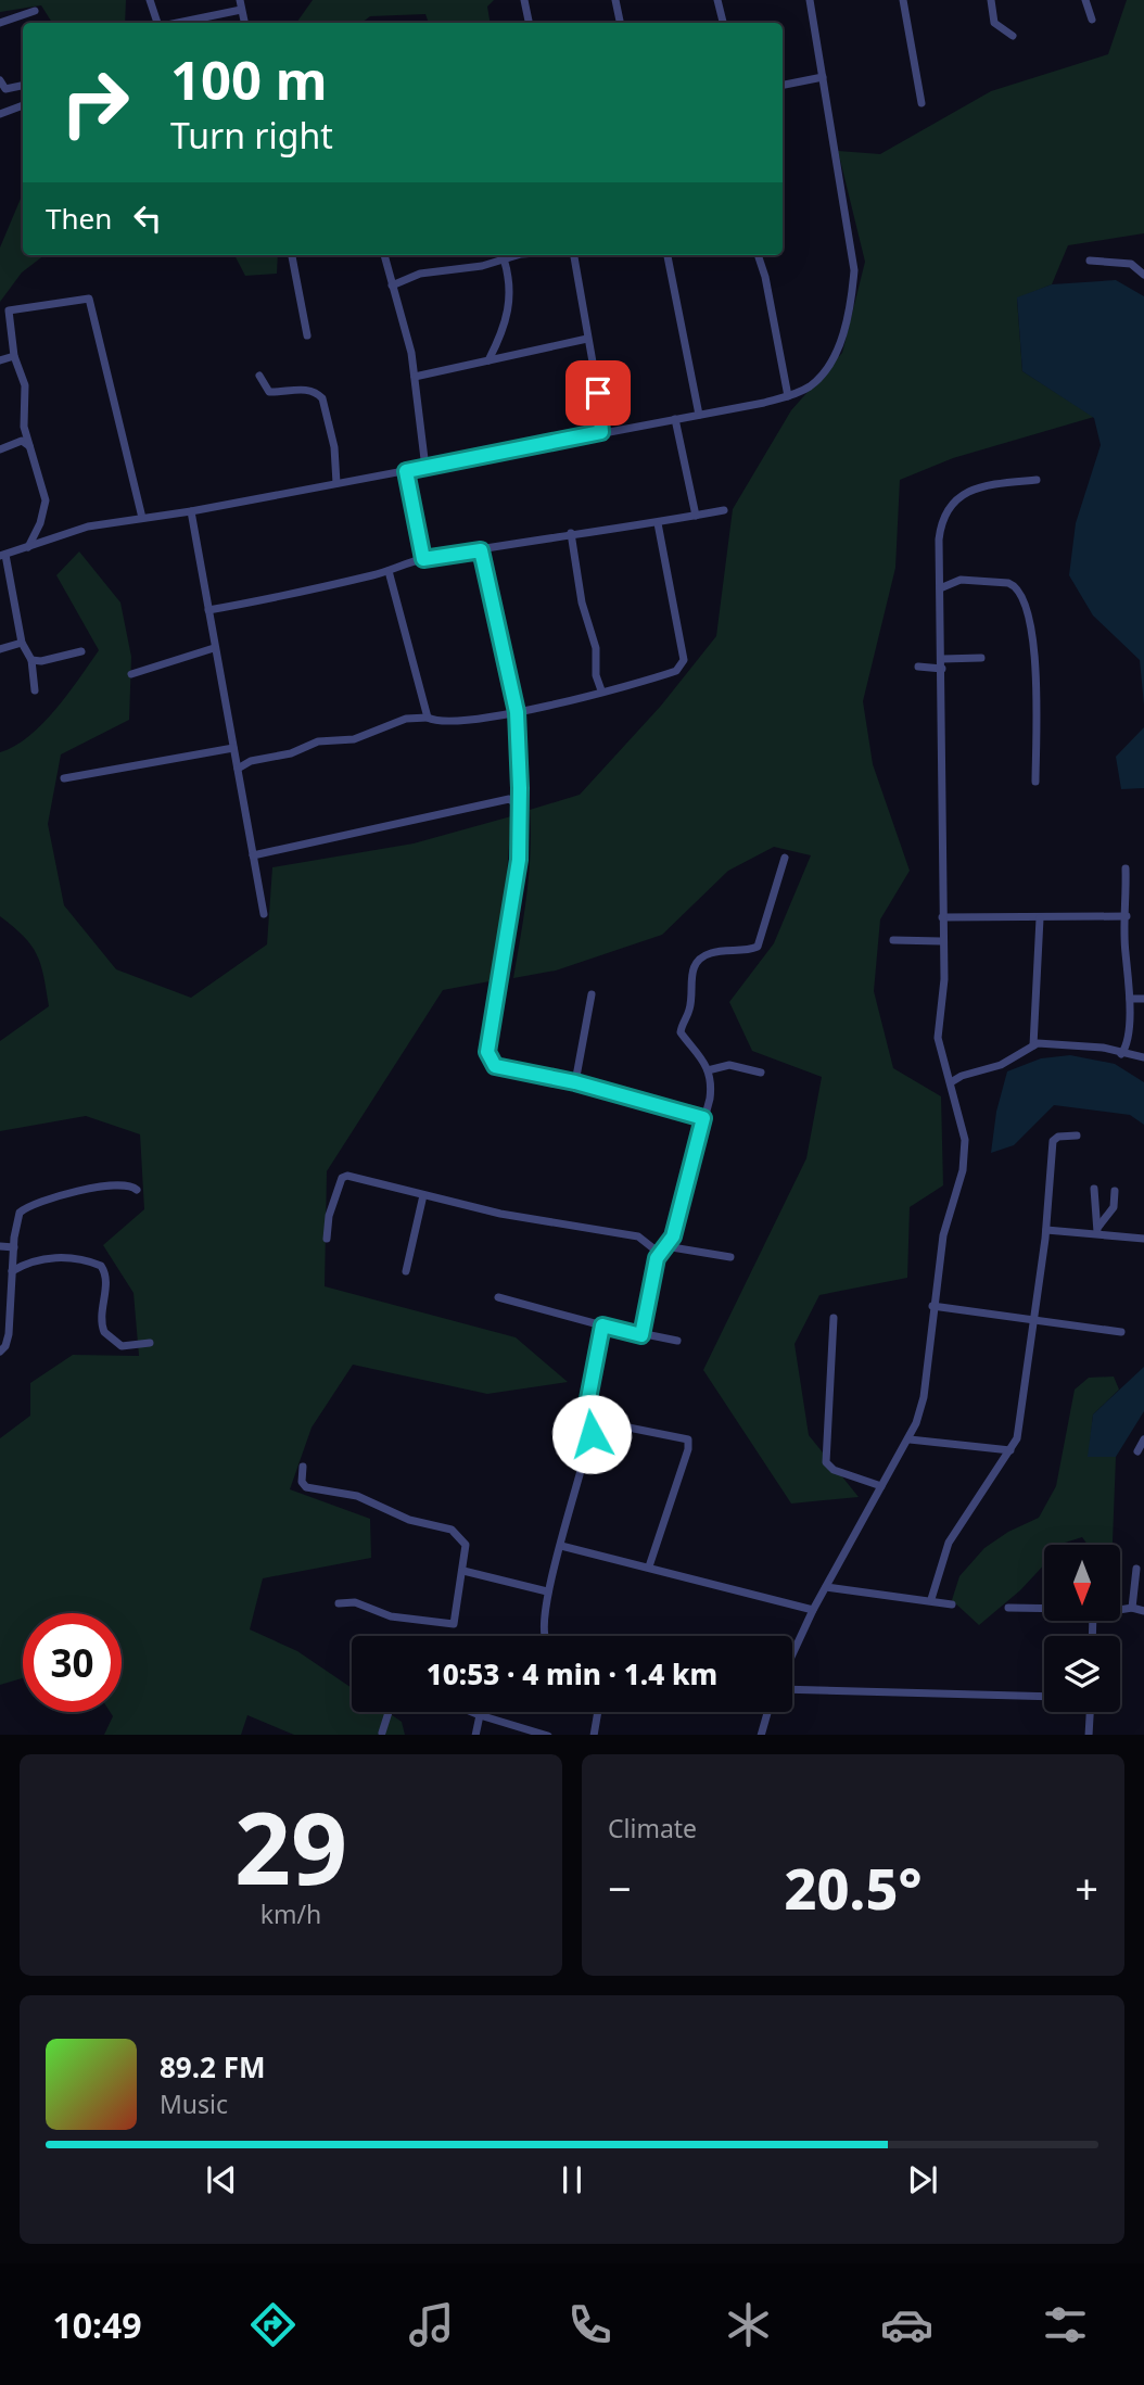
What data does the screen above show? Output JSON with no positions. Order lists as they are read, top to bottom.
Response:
{
  "north": "bottom",
  "page": {
    "turn": ["100 m", "Turn right"],
    "then": "Then",
    "limit": "30",
    "trip": "10:53 · 4 min · 1.4 km",
    "tile": [
      ["29", "km/h"],
      "Climate"
    ],
    "heat": ["−", "20.5°", "+"],
    "song": ["89.2 FM", "Music"],
    "tabs": "10:49"
  }
}
